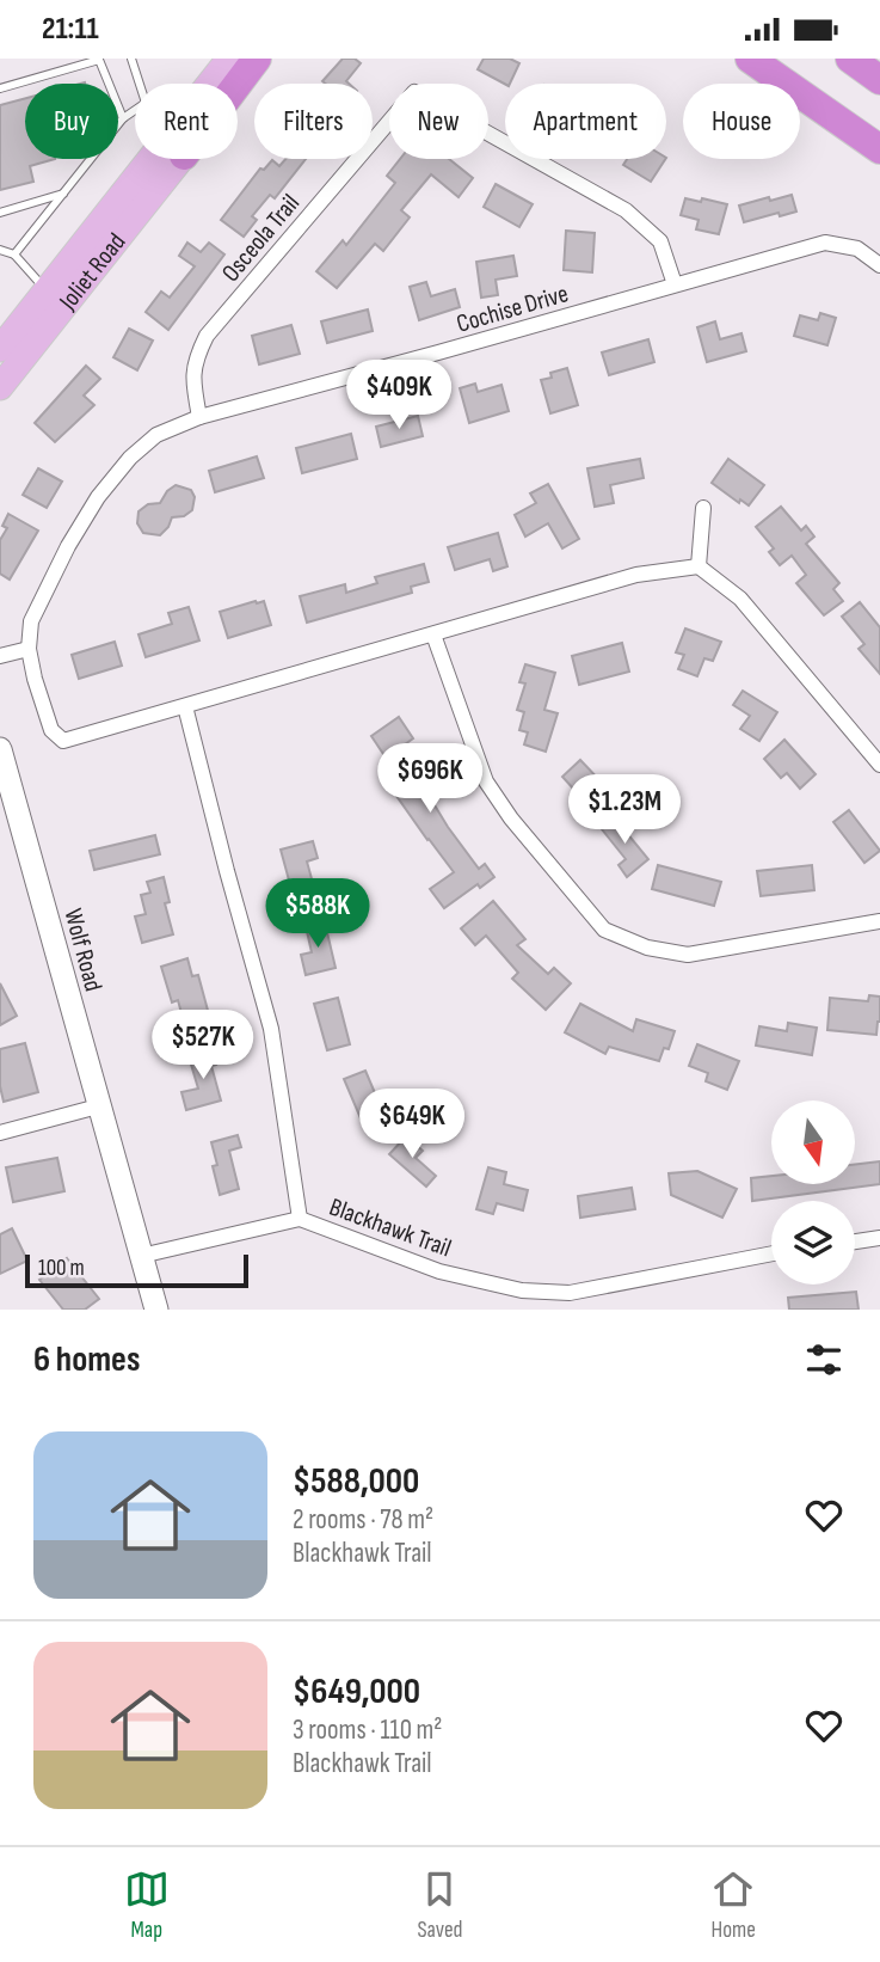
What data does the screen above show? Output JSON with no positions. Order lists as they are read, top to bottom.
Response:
{
  "streets": {
    "highway": ["Joliet Road"],
    "street": [
      "Osceola Trail",
      "Cochise Drive",
      "Wolf Road",
      "Blackhawk Trail"
    ]
  },
  "crossings": [
    ["Osceola Trail", "Cochise Drive"],
    ["Cochise Drive", "Blackhawk Trail"]
  ],
  "scale_bar": "100 m",
  "north": "bottom",
  "page": {
    "status": "21:11",
    "chip": [
      "Buy",
      "Rent",
      "Filters",
      "New",
      "Apartment",
      "House"
    ],
    "price": [
      "$409K",
      "$696K",
      "$1.23M",
      "$588K",
      "$527K",
      "$649K"
    ],
    "scale": "100 m",
    "heading": "6 homes",
    "list": [
      {
        "name": "$588,000",
        "note": "2 rooms · 78 m² · Blackhawk Trail"
      },
      {
        "name": "$649,000",
        "note": "3 rooms · 110 m² · Blackhawk Trail"
      }
    ],
    "tabs": ["Map", "Saved", "Home"]
  }
}
